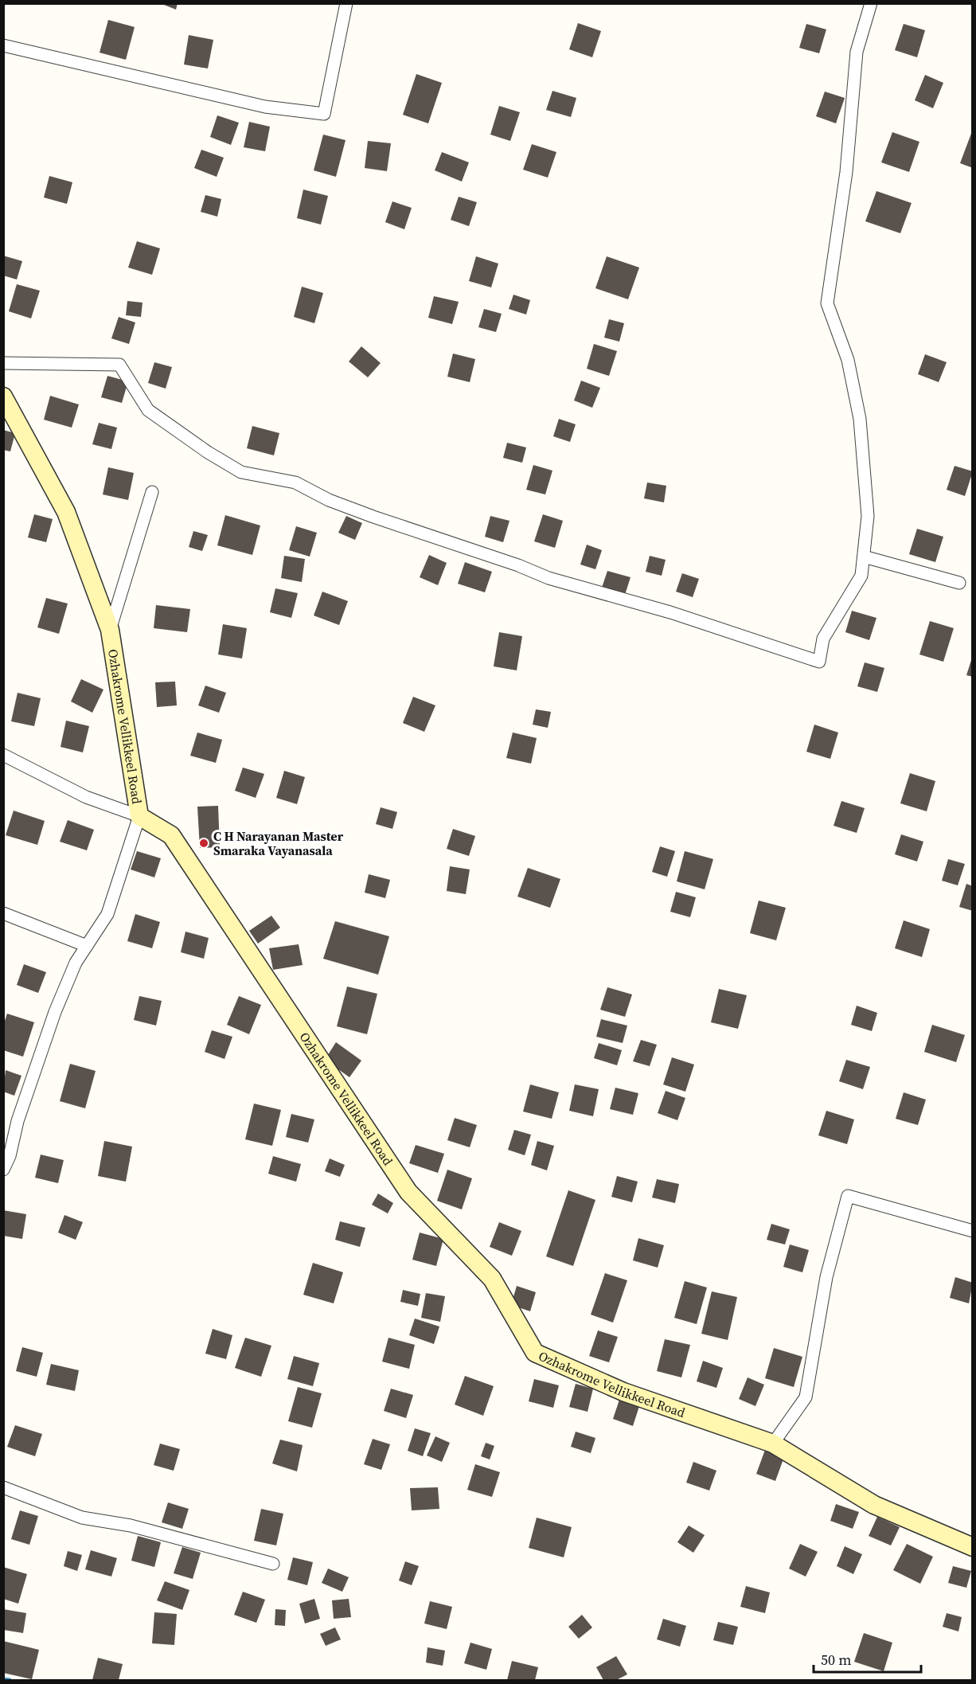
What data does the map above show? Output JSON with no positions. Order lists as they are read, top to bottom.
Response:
{
  "streets": {
    "main road": ["Ozhakrome Vellikkeel Road"]
  },
  "places": ["C H Narayanan Master Smaraka Vayanasala"],
  "scale_bar": "50 m"
}
